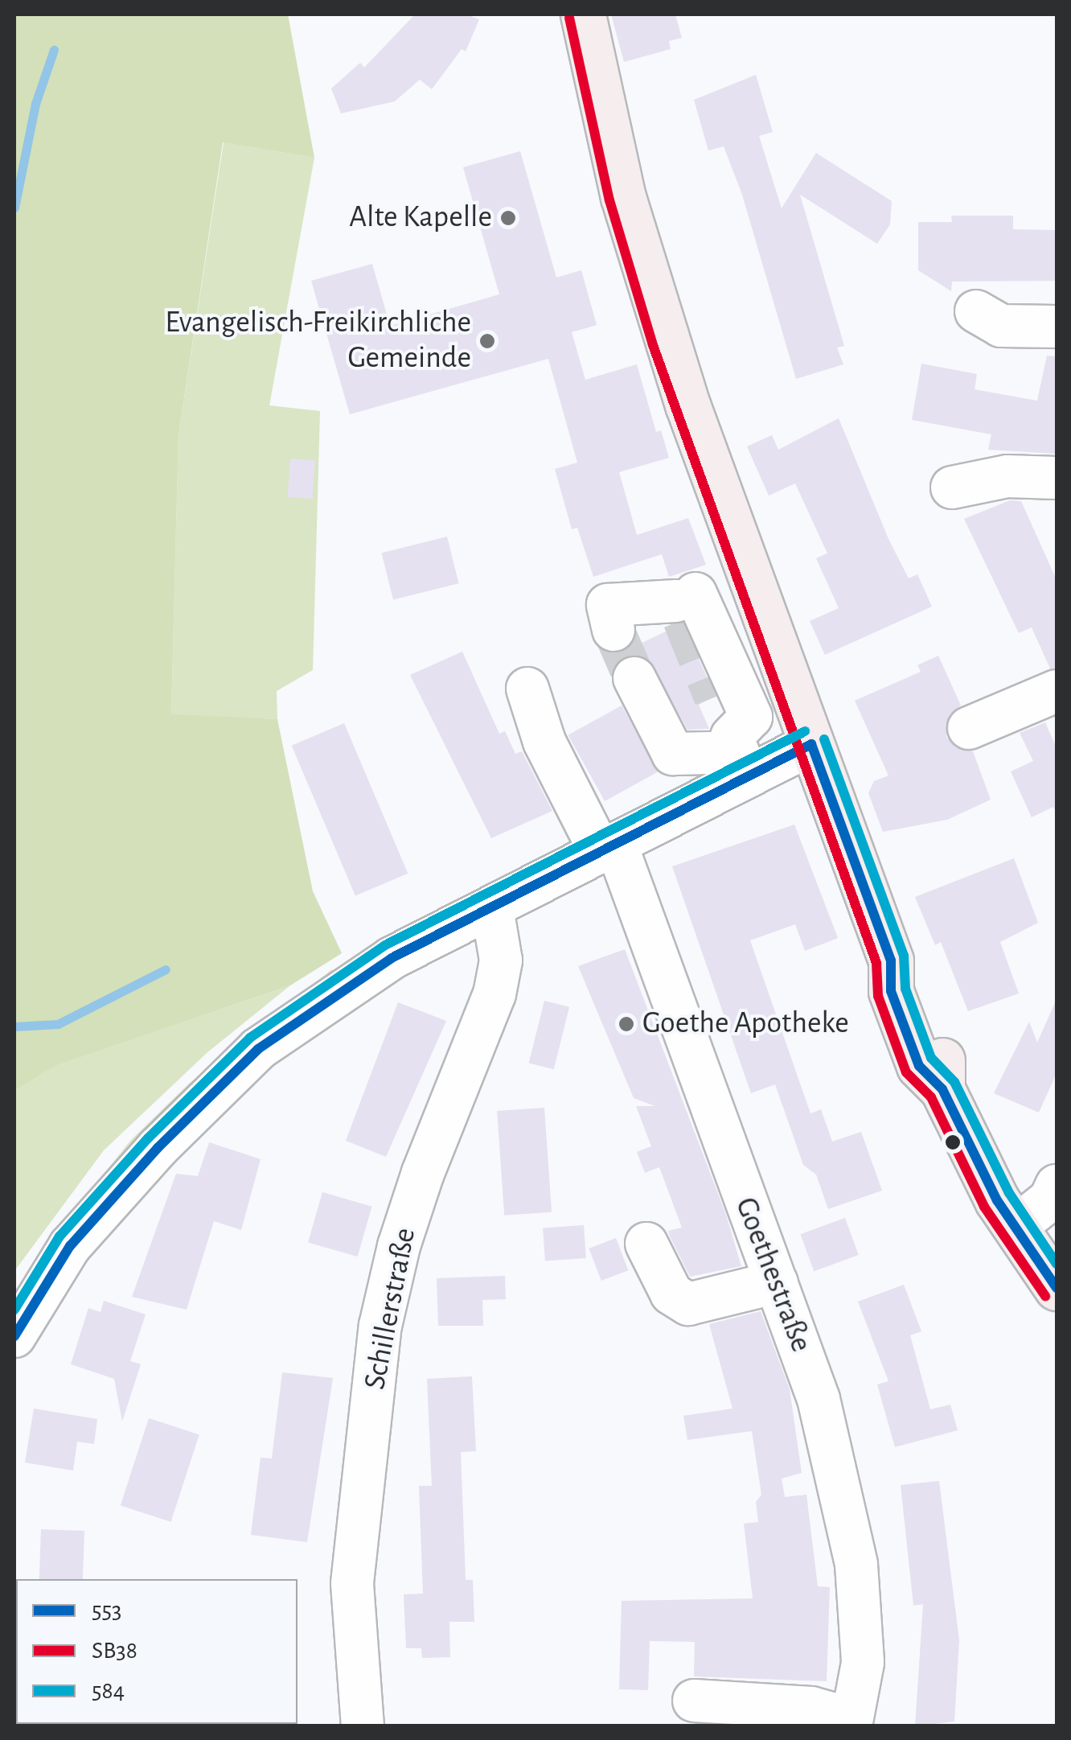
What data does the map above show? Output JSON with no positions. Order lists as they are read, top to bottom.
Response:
{
  "streets": {
    "street": ["Goethestraße", "Schillerstraße"]
  },
  "places": ["Alte Kapelle", "Evangelisch-Freikirchliche Gemeinde", "Goethe Apotheke"],
  "lines": ["transit line SB38", "transit line 584", "transit line 553"],
  "legend": ["553", "SB38", "584"]
}
